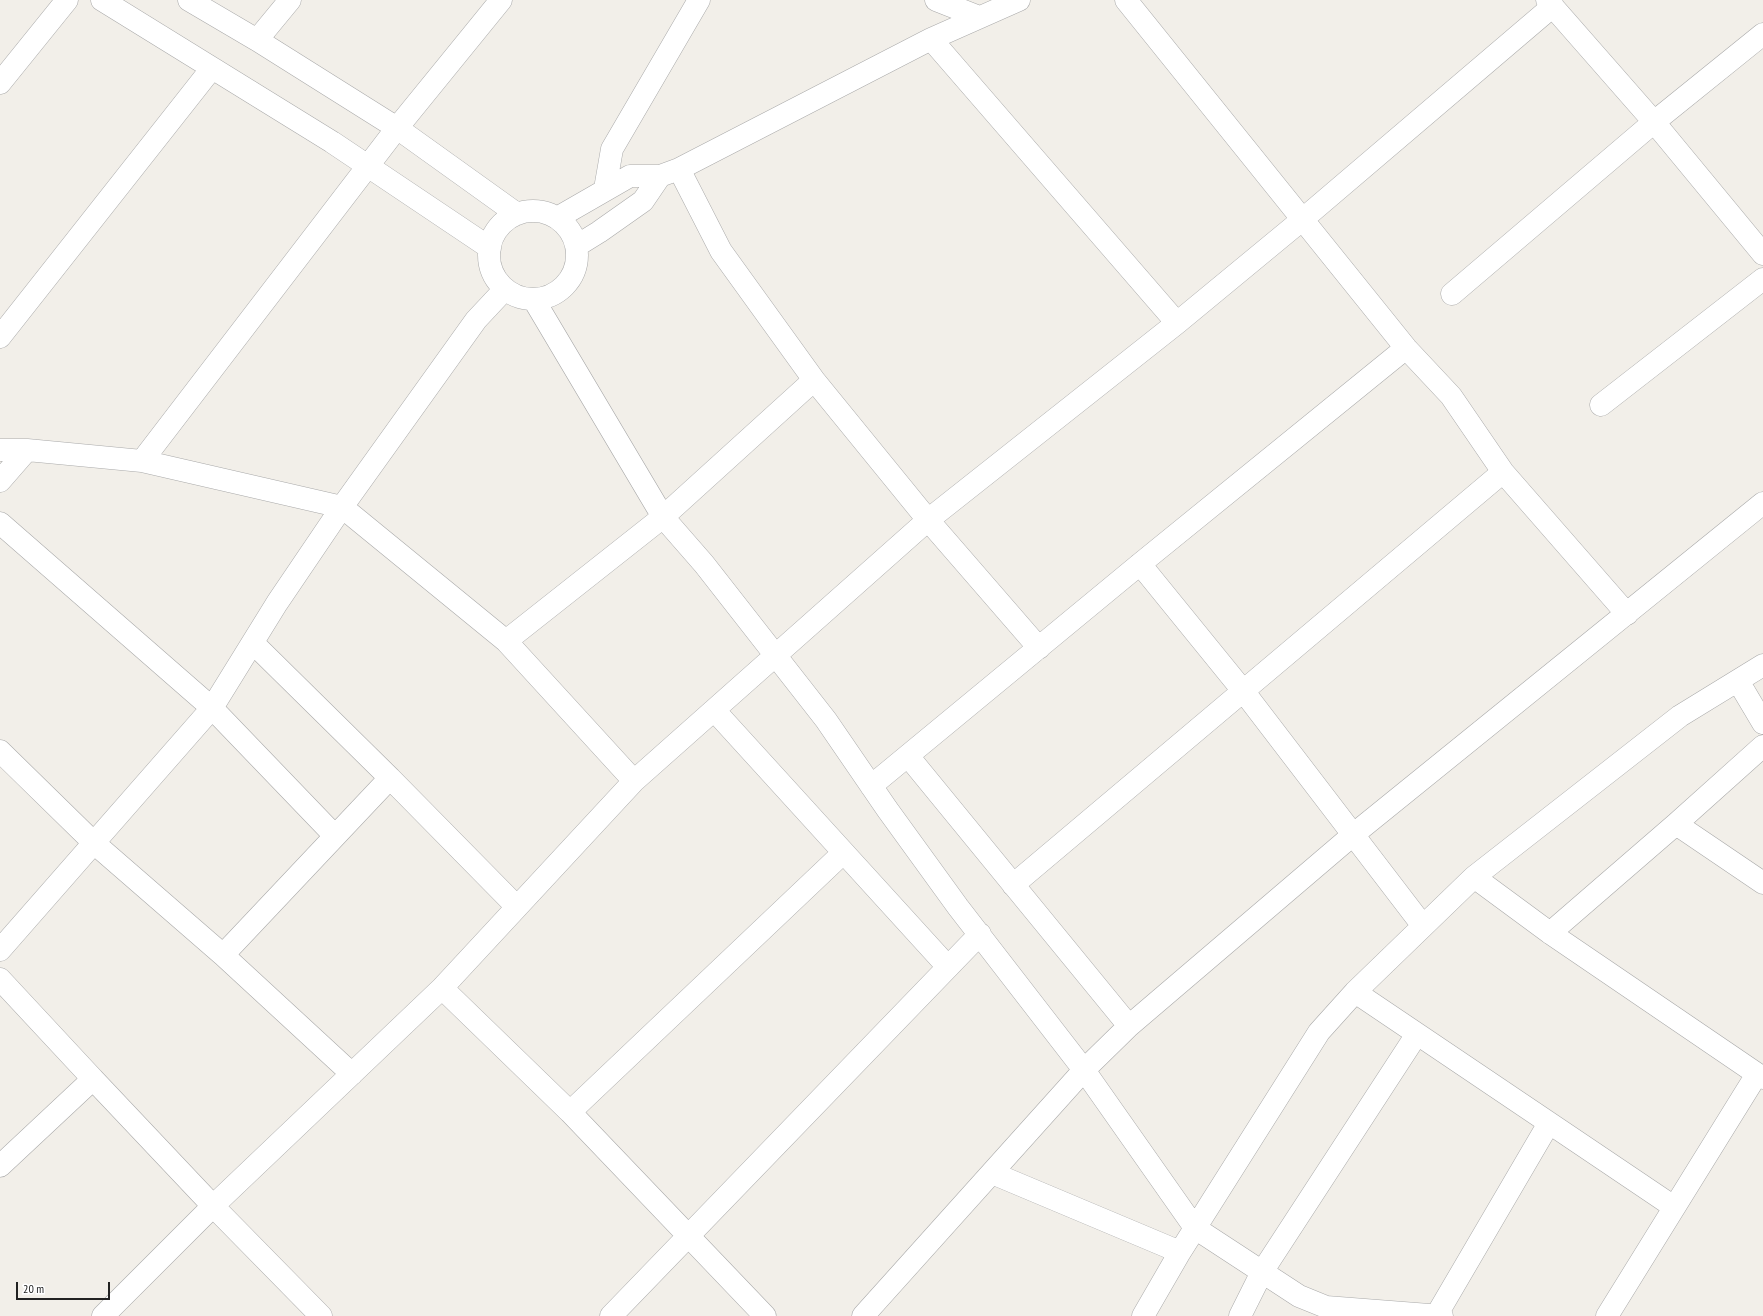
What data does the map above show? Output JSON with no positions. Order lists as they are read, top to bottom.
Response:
{
  "scale_bar": "20 m"
}
